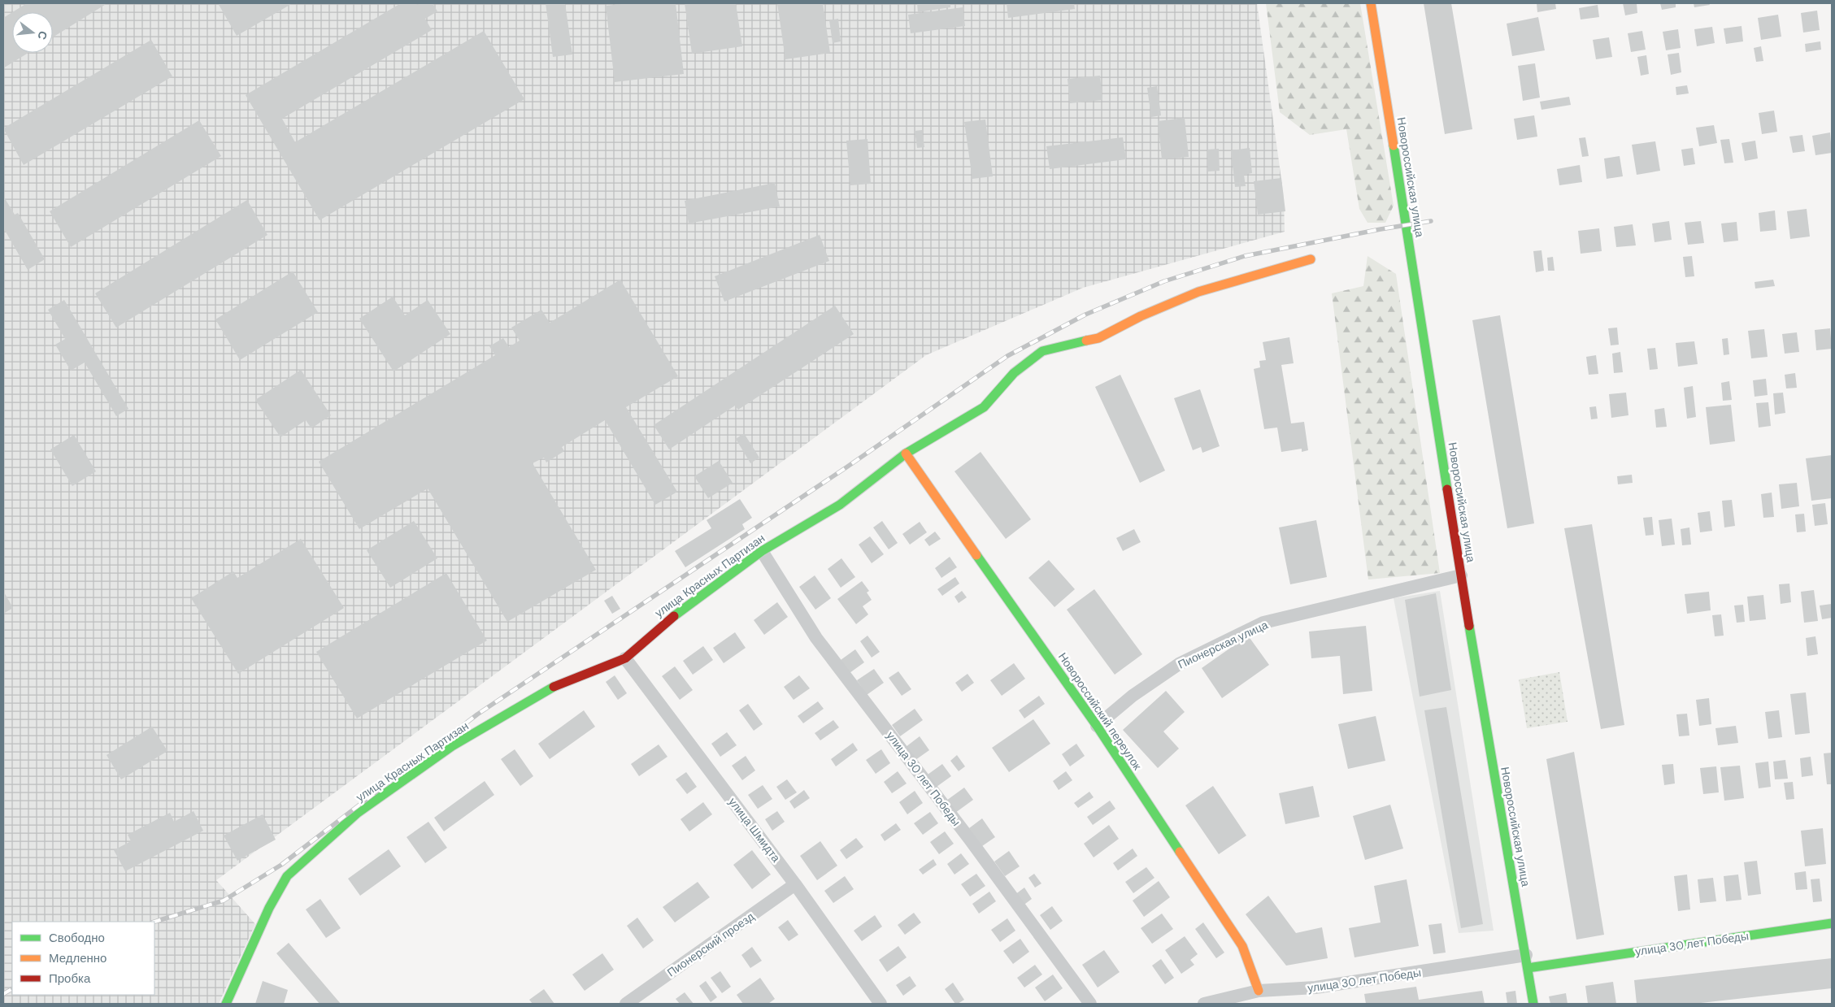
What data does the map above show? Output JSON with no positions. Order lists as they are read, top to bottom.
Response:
{
  "streets": {
    "street": [
      "Новороссийская улица",
      "улица Красных Партизан",
      "Пионерская улица",
      "Новороссийский переулок",
      "улица 30 лет Победы",
      "улица Шмидта",
      "Пионерский проезд"
    ]
  },
  "crossings": [
    ["Новороссийская улица", "Пионерская улица"],
    ["Новороссийская улица", "улица 30 лет Победы"],
    ["улица Красных Партизан", "Новороссийский переулок"],
    ["улица Красных Партизан", "улица 30 лет Победы"],
    ["улица Красных Партизан", "улица Шмидта"],
    ["Пионерская улица", "Новороссийский переулок"],
    ["Новороссийский переулок", "улица 30 лет Победы"],
    ["улица Шмидта", "Пионерский проезд"]
  ],
  "legend": ["Свободно", "Медленно", "Пробка"],
  "north": "right"
}
